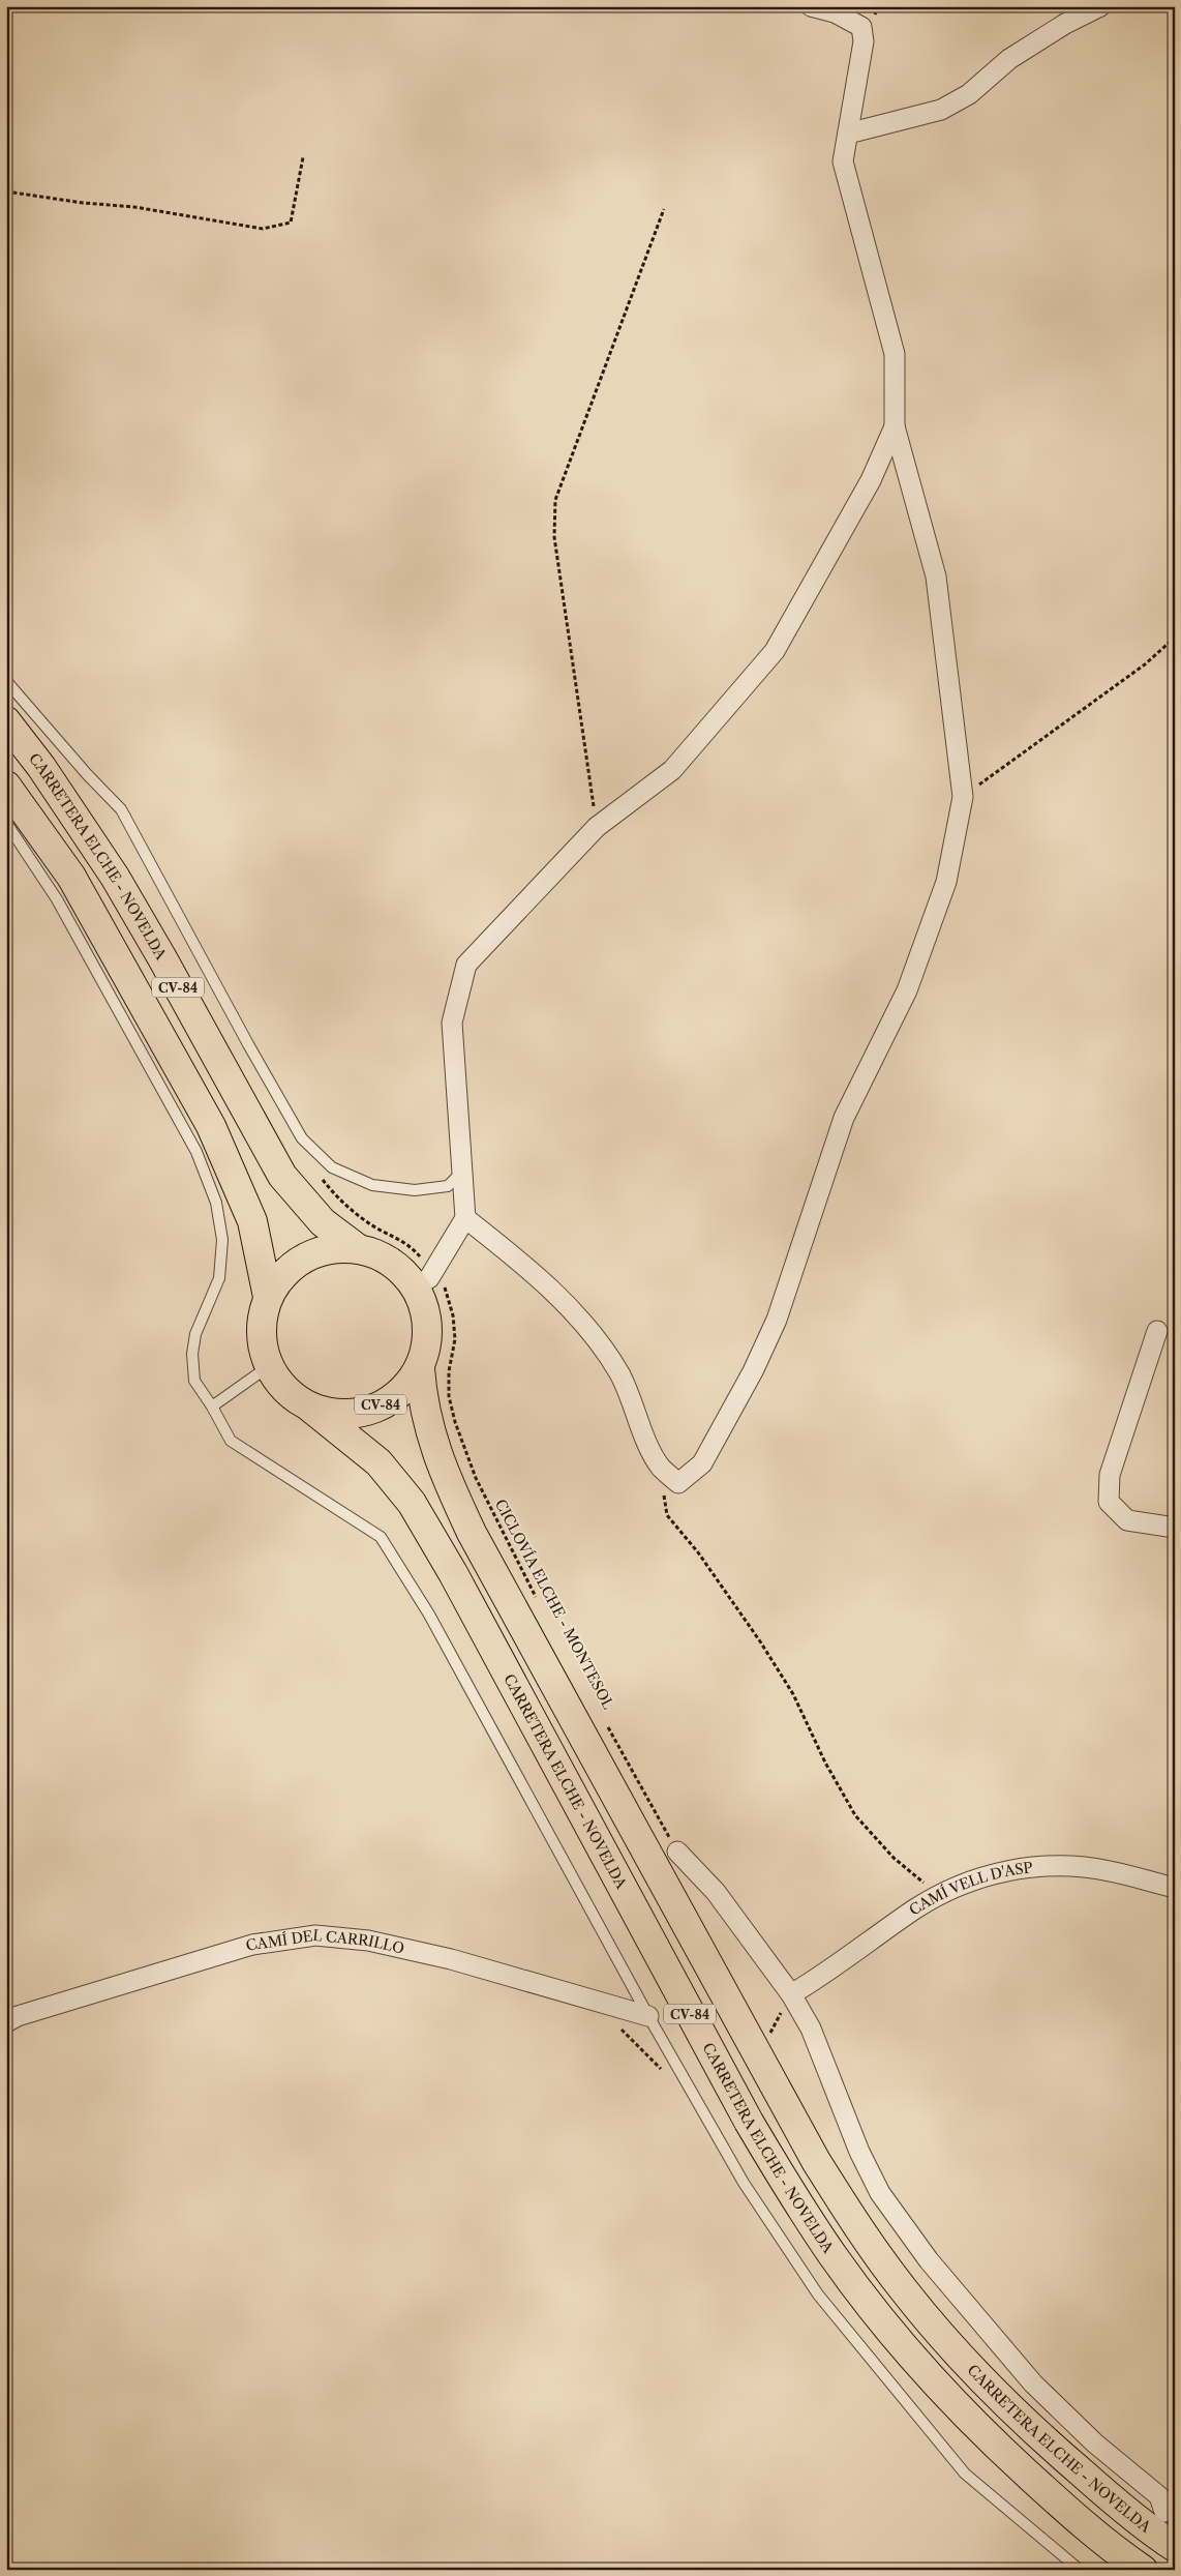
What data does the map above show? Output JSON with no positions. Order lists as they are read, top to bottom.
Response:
{
  "streets": {
    "main road": ["CARRETERA ELCHE - NOVELDA", "CV-84"],
    "street": ["CAMÍ VELL D'ASP", "CAMÍ DEL CARRILLO"],
    "path": ["CICLOVÍA ELCHE - MONTESOL"]
  },
  "crossings": [
    ["CARRETERA ELCHE - NOVELDA", "CV-84"],
    ["CARRETERA ELCHE - NOVELDA", "CICLOVÍA ELCHE - MONTESOL"],
    ["CV-84", "CICLOVÍA ELCHE - MONTESOL"]
  ]
}
